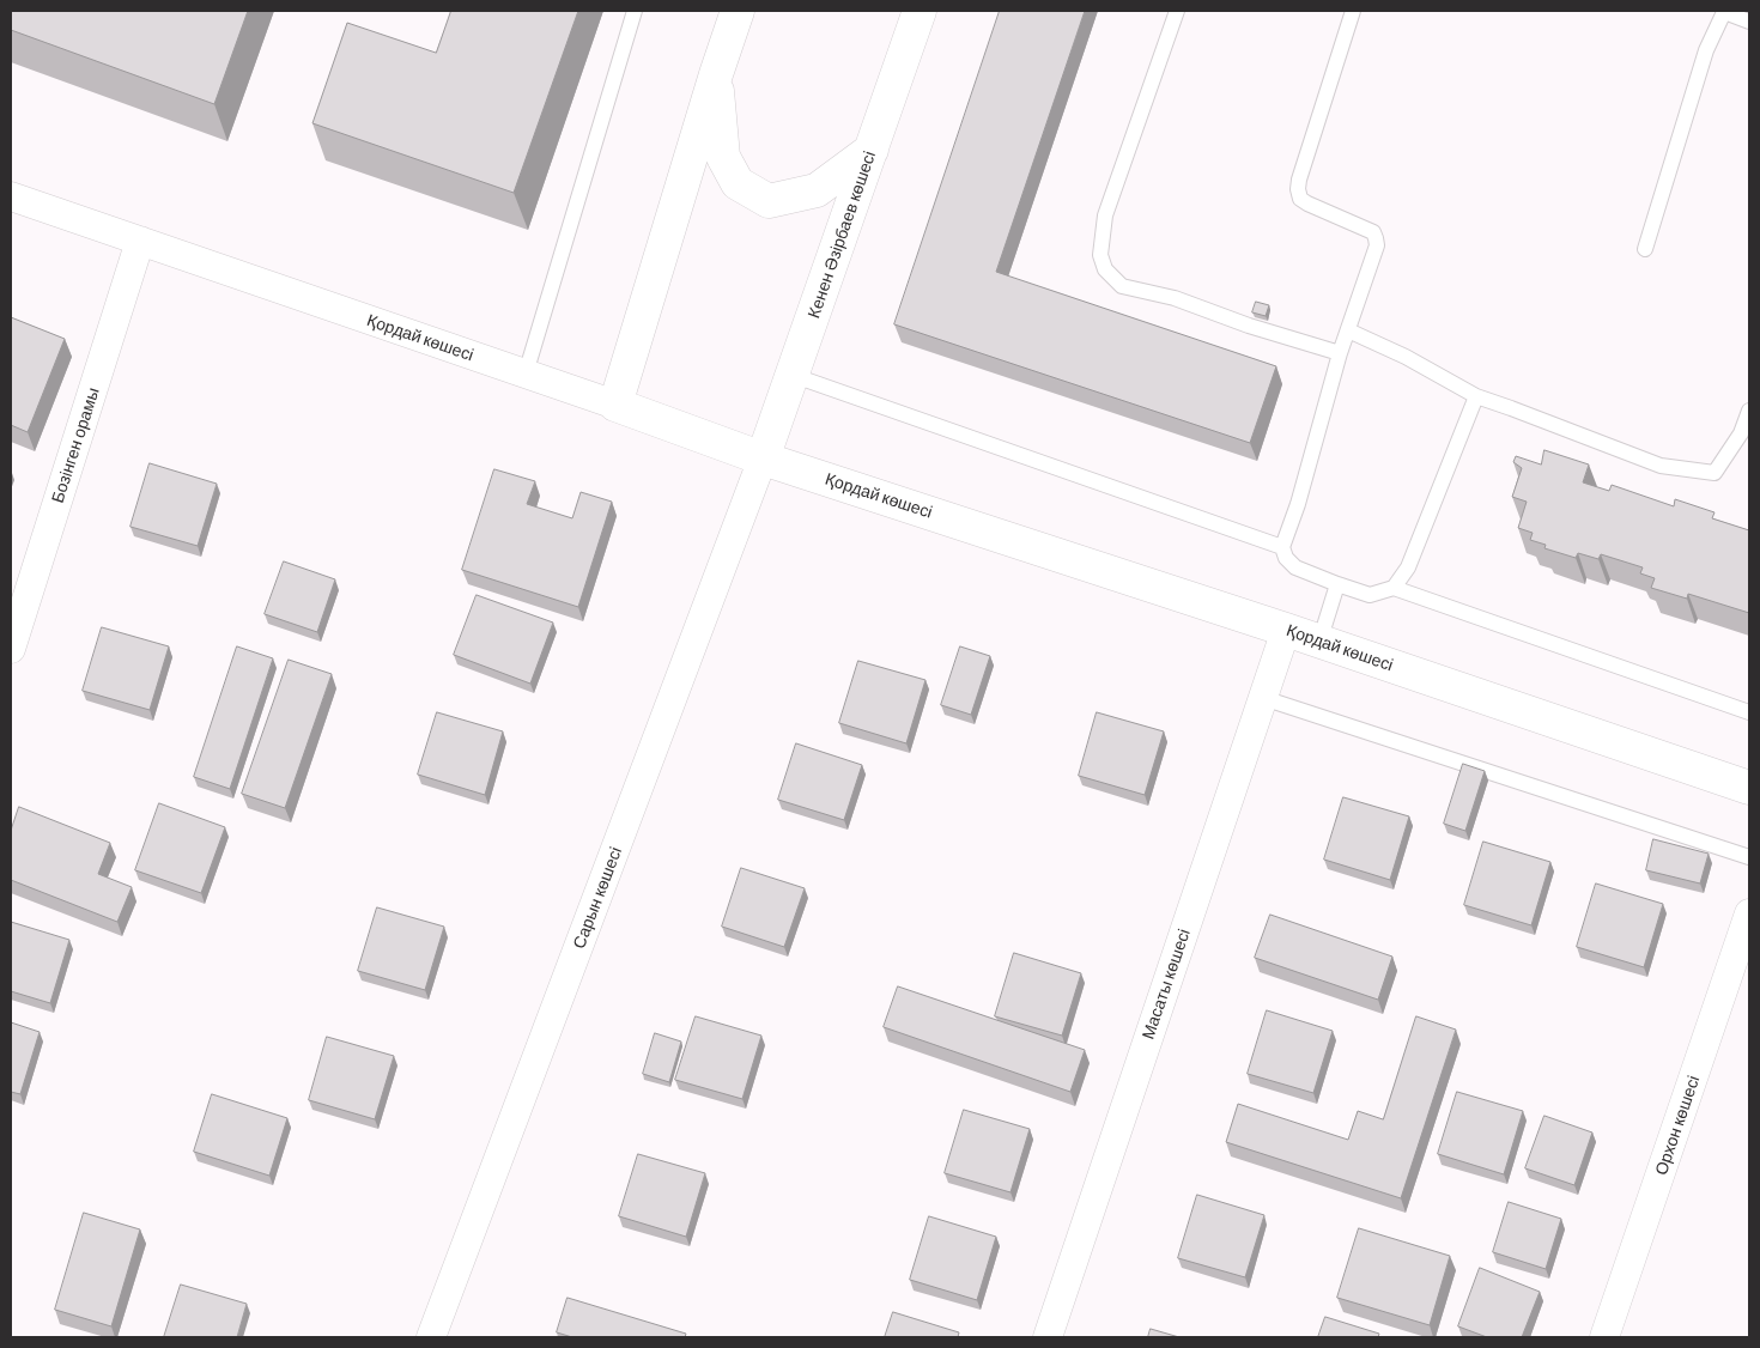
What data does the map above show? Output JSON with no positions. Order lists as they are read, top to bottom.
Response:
{
  "streets": {
    "street": [
      "Кенен Әзірбаев көшесі",
      "Қордай көшесі",
      "Бозінген орамы",
      "Сарын көшесі",
      "Масаты көшесі",
      "Орхон көшесі"
    ]
  },
  "crossings": [
    ["Кенен Әзірбаев көшесі", "Қордай көшесі"],
    ["Кенен Әзірбаев көшесі", "Сарын көшесі"],
    ["Қордай көшесі", "Бозінген орамы"],
    ["Қордай көшесі", "Сарын көшесі"],
    ["Қордай көшесі", "Масаты көшесі"]
  ]
}
